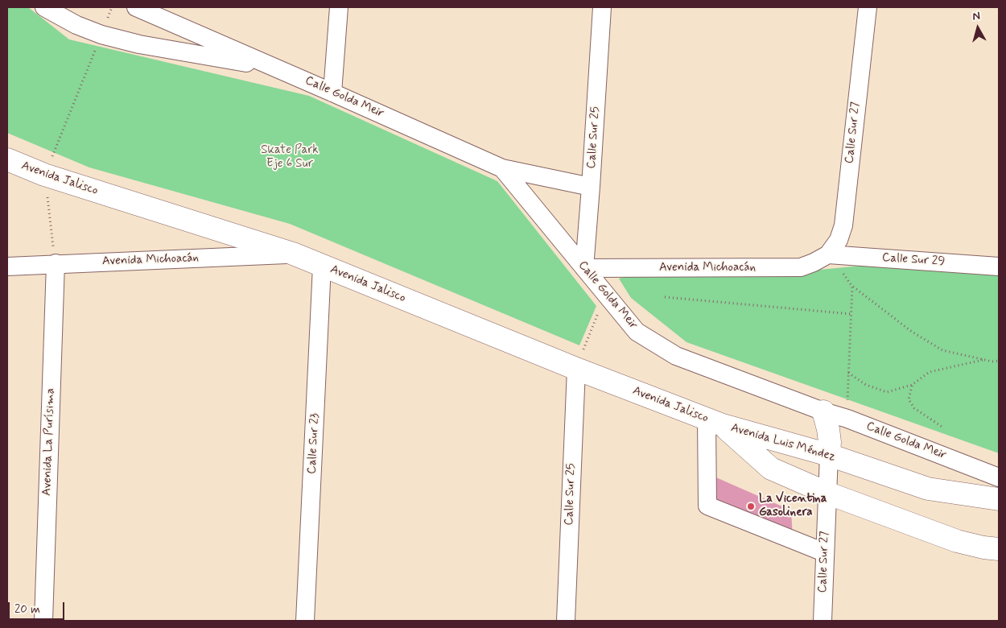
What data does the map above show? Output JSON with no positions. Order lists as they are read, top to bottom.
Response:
{
  "streets": {
    "main road": ["Avenida Jalisco", "Avenida Luis Méndez"],
    "street": [
      "Calle Golda Meir",
      "Calle Sur 27",
      "Calle Sur 25",
      "Avenida Michoacán",
      "Calle Sur 29",
      "Avenida La Purísima",
      "Calle Sur 23"
    ]
  },
  "crossings": [
    ["Calle Golda Meir", "Calle Sur 25"],
    ["Calle Golda Meir", "Avenida Michoacán"],
    ["Calle Sur 27", "Avenida Michoacán"],
    ["Calle Sur 27", "Calle Sur 29"],
    ["Calle Sur 27", "Avenida Luis Méndez"],
    ["Calle Sur 25", "Avenida Jalisco"],
    ["Calle Sur 25", "Avenida Michoacán"],
    ["Avenida Jalisco", "Avenida Michoacán"],
    ["Avenida Jalisco", "Avenida Luis Méndez"],
    ["Avenida Jalisco", "Calle Sur 23"],
    ["Avenida Michoacán", "Calle Sur 29"],
    ["Avenida Michoacán", "Avenida La Purísima"]
  ],
  "parks": ["Skate Park Eje 6 Sur"],
  "places": ["La Vicentina Gasolinera"],
  "scale_bar": "20 m",
  "north": "top"
}
